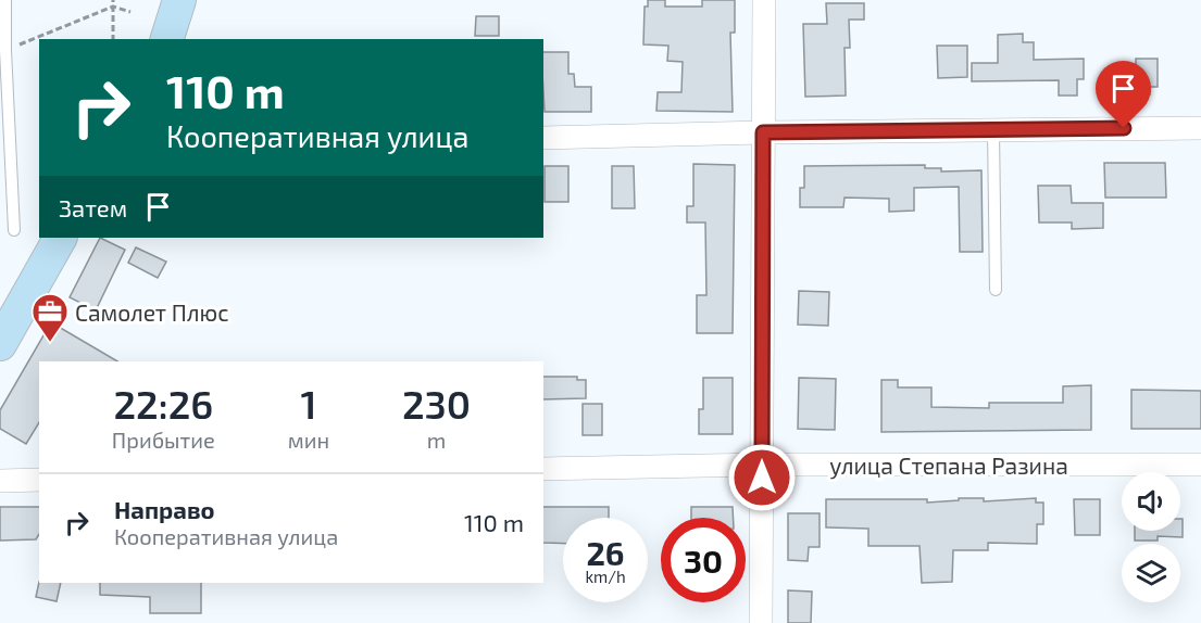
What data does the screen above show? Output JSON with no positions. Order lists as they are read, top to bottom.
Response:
{
  "streets": {
    "street": ["улица Степана Разина"]
  },
  "places": {
    "office": ["Самолет Плюс"]
  },
  "page": {
    "turn": ["110 m", "Кооперативная улица"],
    "then": "Затем",
    "eta": [
      "22:26",
      "Прибытие",
      "1",
      "мин",
      "230",
      "m"
    ],
    "list": [
      {
        "name": "Направо",
        "note": "Кооперативная улица",
        "value": "110 m"
      }
    ],
    "speed": "26 km/h",
    "limit": "30"
  }
}
